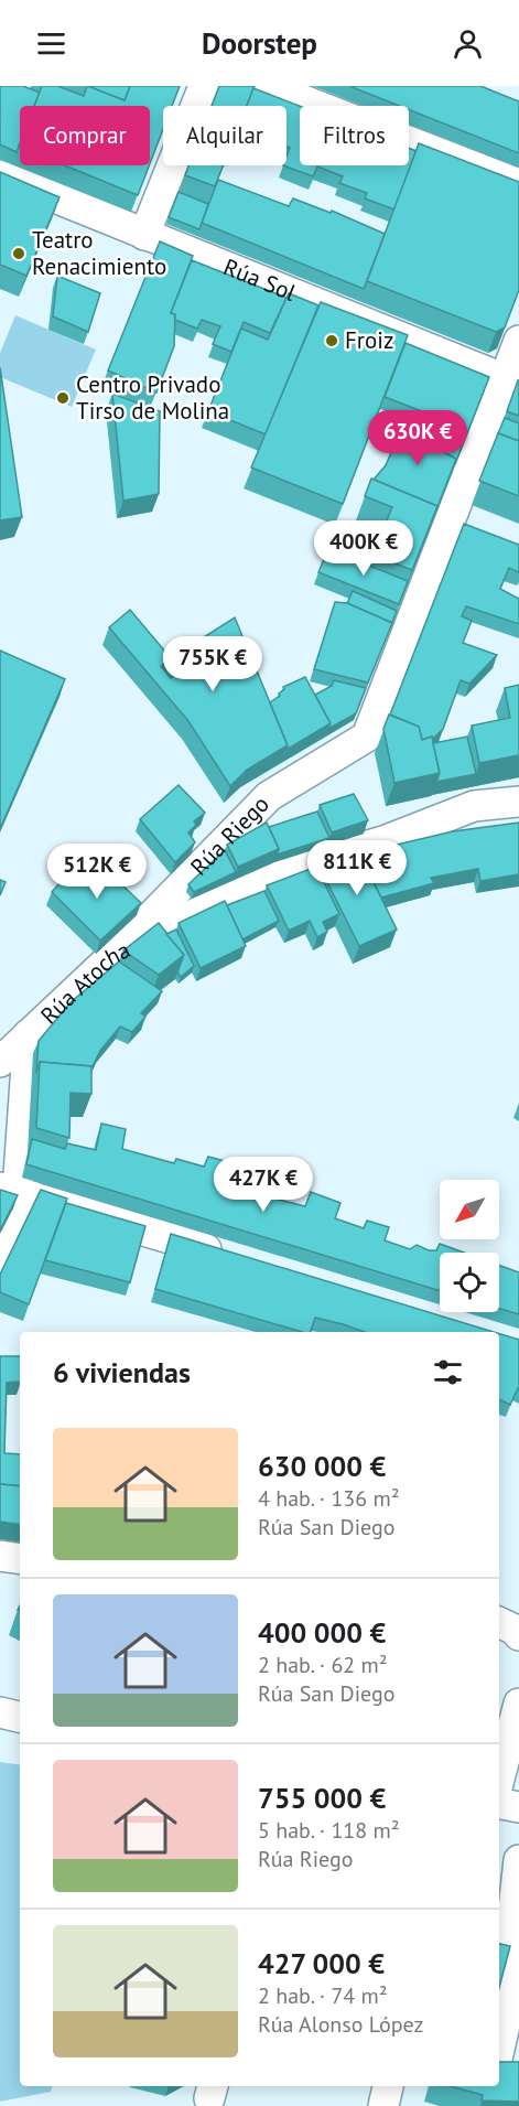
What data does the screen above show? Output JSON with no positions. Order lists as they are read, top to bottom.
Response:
{
  "streets": {
    "street": ["Rúa Sol", "Rúa Riego", "Rúa Atocha"]
  },
  "crossings": [
    ["Rúa Sol", "Rúa Riego"],
    ["Rúa Riego", "Rúa Atocha"]
  ],
  "places": ["Teatro Renacimiento", "Froiz", "Centro Privado Tirso de Molina"],
  "north": "bottom left",
  "page": {
    "header": "Doorstep",
    "chip": ["Comprar", "Alquilar", "Filtros"],
    "price": [
      "630K €",
      "400K €",
      "755K €",
      "811K €",
      "512K €",
      "427K €"
    ],
    "heading": "6 viviendas",
    "list": [
      {
        "name": "630 000 €",
        "note": "4 hab. · 136 m² · Rúa San Diego"
      },
      {
        "name": "400 000 €",
        "note": "2 hab. · 62 m² · Rúa San Diego"
      },
      {
        "name": "755 000 €",
        "note": "5 hab. · 118 m² · Rúa Riego"
      },
      {
        "name": "427 000 €",
        "note": "2 hab. · 74 m² · Rúa Alonso López"
      }
    ]
  }
}
